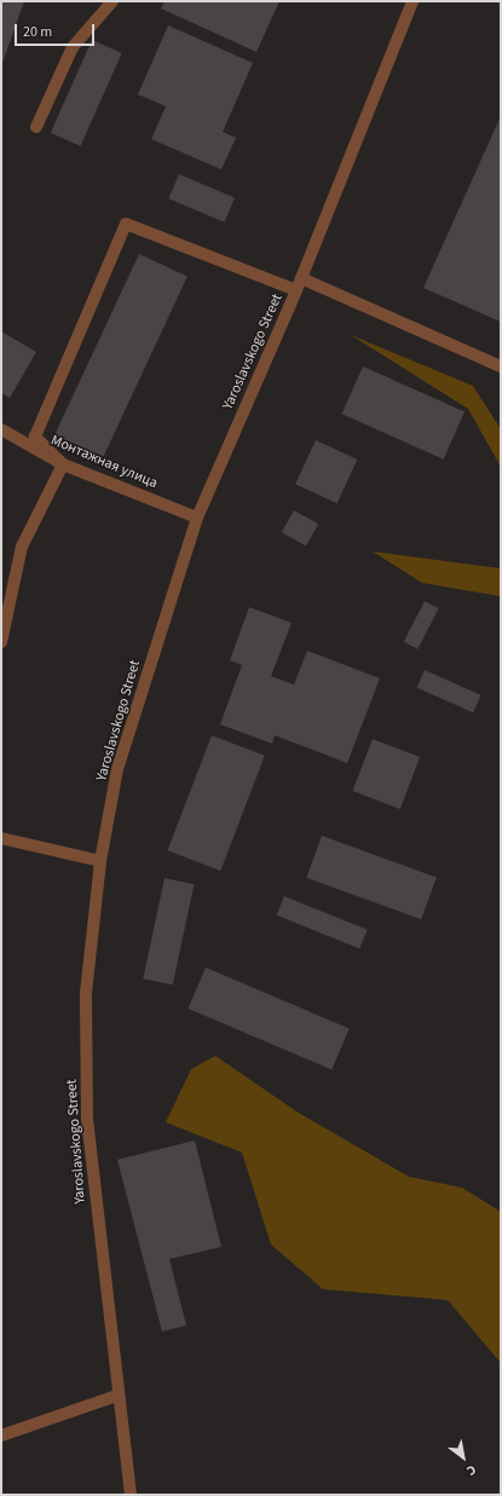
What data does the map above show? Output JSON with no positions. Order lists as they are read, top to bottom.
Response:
{
  "streets": {
    "street": ["Yaroslavskogo Street", "Монтажная улица"]
  },
  "crossings": [
    ["Yaroslavskogo Street", "Монтажная улица"]
  ],
  "scale_bar": "20 m",
  "north": "bottom right"
}
